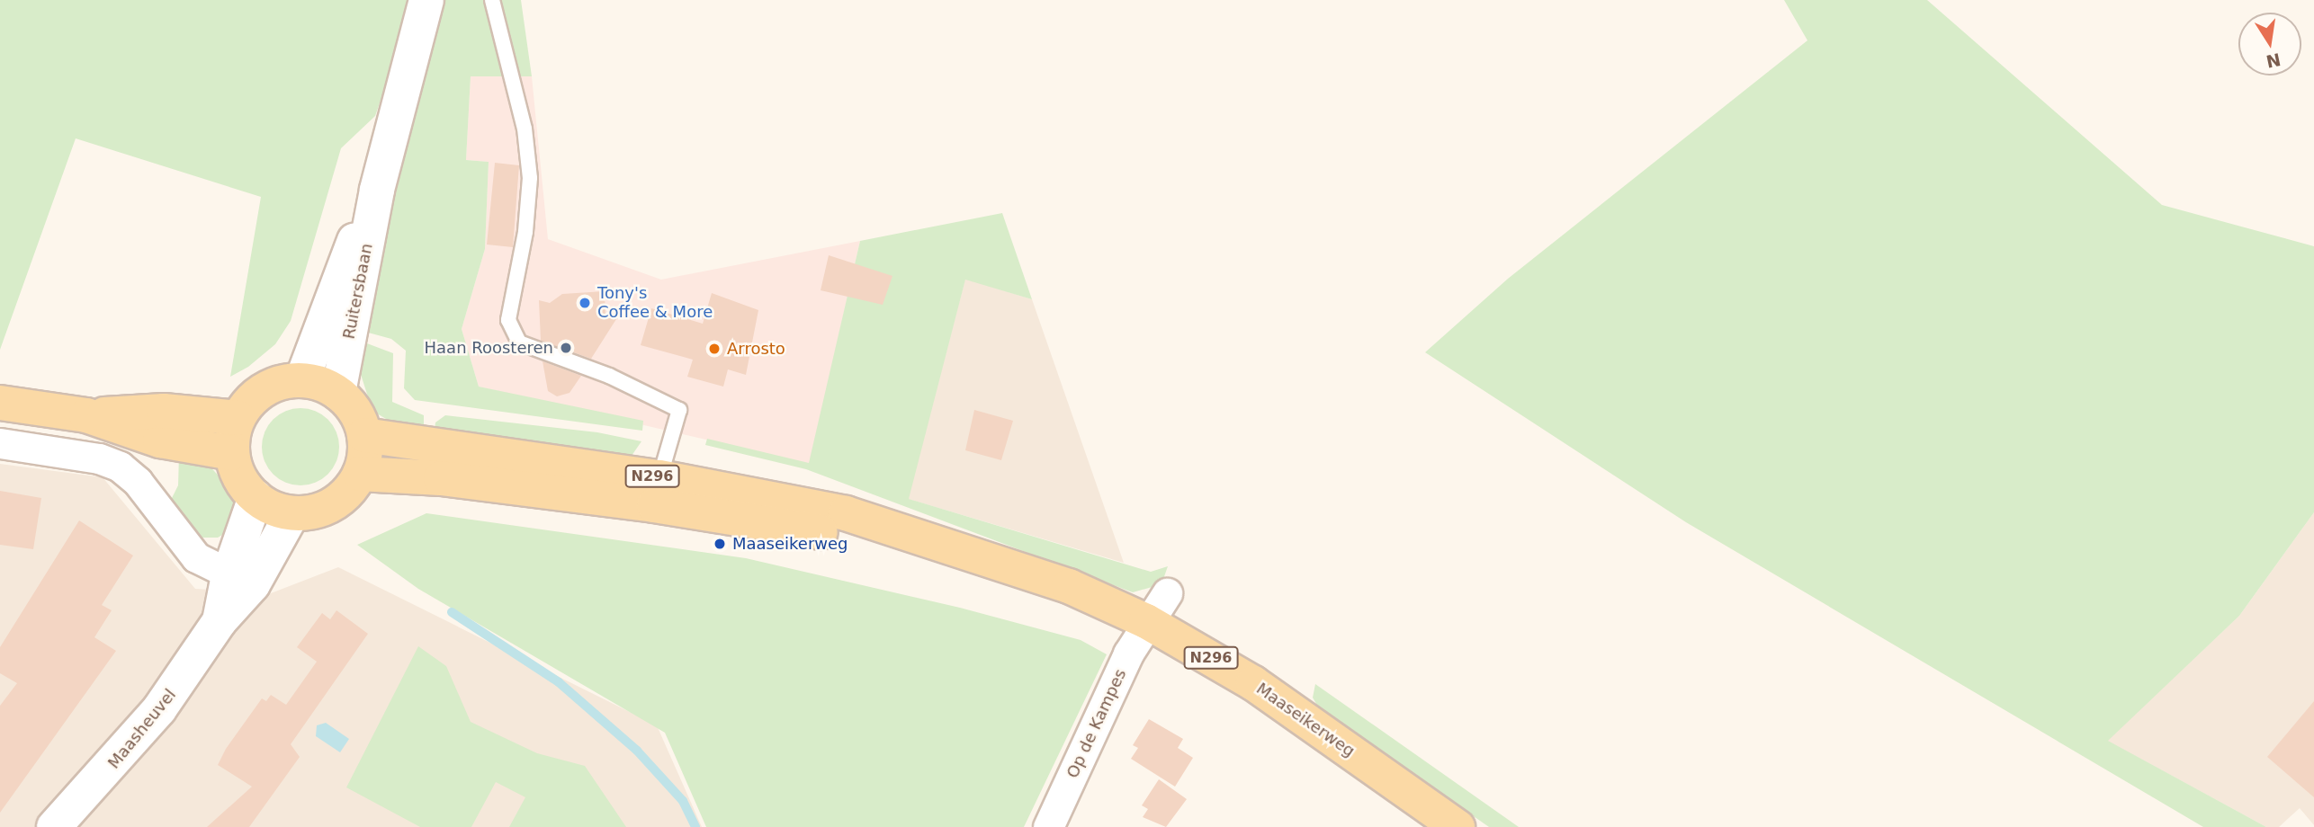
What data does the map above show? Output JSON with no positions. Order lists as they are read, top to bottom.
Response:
{
  "streets": {
    "main road": ["N296", "Maaseikerweg"],
    "street": ["Ruitersbaan", "Op de Kampes", "Maasheuvel"]
  },
  "crossings": [
    ["Ruitersbaan", "Maaseikerweg"],
    ["Ruitersbaan", "Maasheuvel"],
    ["Maaseikerweg", "Op de Kampes"],
    ["Maaseikerweg", "Maasheuvel"]
  ],
  "places": [
    "Tony's Coffee & More",
    "Haan Roosteren",
    "Arrosto",
    "Maaseikerweg"
  ],
  "north": "bottom"
}
